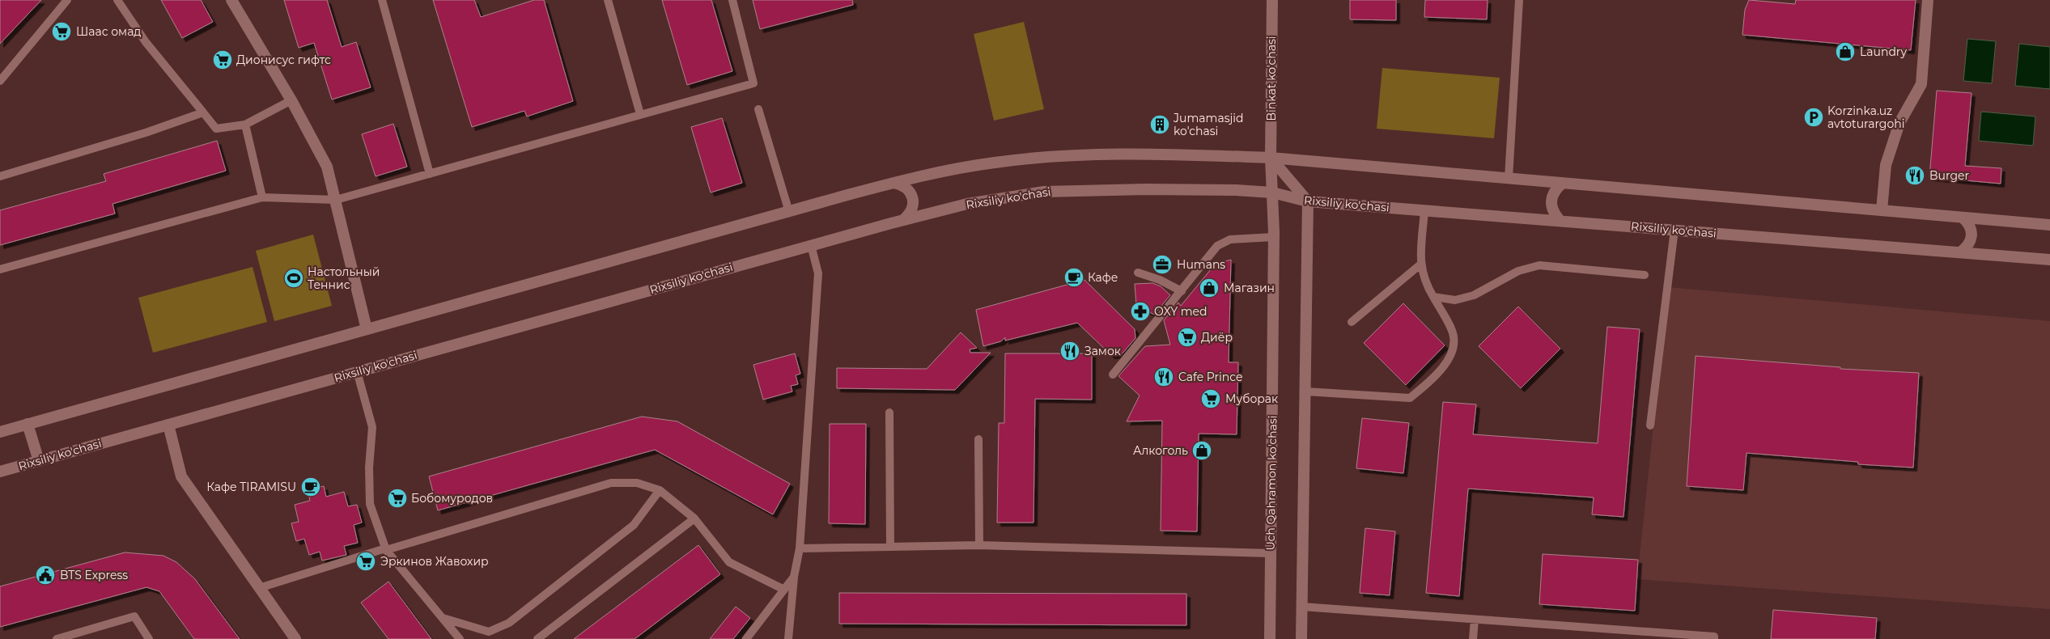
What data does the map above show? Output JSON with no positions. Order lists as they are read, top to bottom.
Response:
{
  "streets": {
    "main road": ["Binkat ko'chasi", "Rixsiliy ko'chasi", "Uch Qahramon ko'chasi"]
  },
  "crossings": [
    ["Binkat ko'chasi", "Uch Qahramon ko'chasi"],
    ["Rixsiliy ko'chasi", "Uch Qahramon ko'chasi"]
  ],
  "places": {
    "supermarket": [
      "Шаас омад",
      "Дионисус гифтс",
      "Диёр",
      "Муборак",
      "Бобомуродов",
      "Эркинов Жавохир"
    ],
    "shop": ["Laundry", "Магазин", "Алкоголь"],
    "parking": ["Korzinka.uz avtoturargohi"],
    "building": ["Jumamasjid ko'chasi"],
    "restaurant": ["Burger", "Замок", "Cafe Prince"],
    "office": ["Humans"],
    "cafe": ["Кафе", "Кафе TIRAMISU"],
    "sports": ["Настольный Теннис"],
    "pharmacy": ["OXY med"],
    "public building": ["BTS Express"]
  }
}
